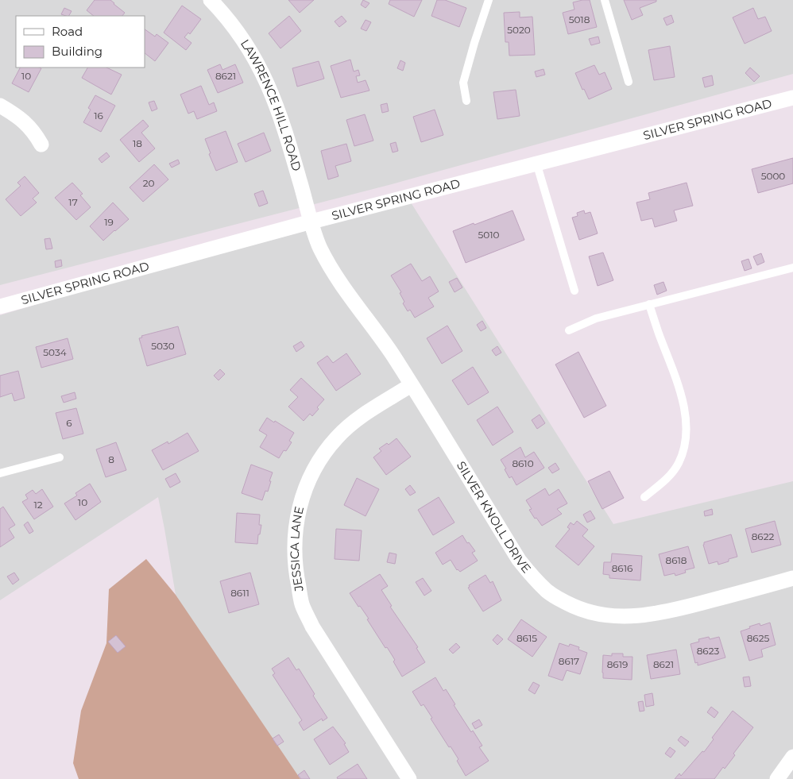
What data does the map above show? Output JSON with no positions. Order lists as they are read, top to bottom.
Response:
{
  "streets": {
    "street": [
      "LAWRENCE HILL ROAD",
      "SILVER SPRING ROAD",
      "SILVER KNOLL DRIVE",
      "JESSICA LANE"
    ]
  },
  "crossings": [
    ["LAWRENCE HILL ROAD", "SILVER SPRING ROAD"],
    ["LAWRENCE HILL ROAD", "SILVER KNOLL DRIVE"],
    ["SILVER SPRING ROAD", "SILVER KNOLL DRIVE"],
    ["SILVER KNOLL DRIVE", "JESSICA LANE"]
  ],
  "house_numbers": [
    "5018",
    "5020",
    "10",
    "8621",
    "16",
    "18",
    "5000",
    "20",
    "17",
    "19",
    "5010",
    "5030",
    "5034",
    "6",
    "8",
    "8610",
    "10",
    "12",
    "8622",
    "8618",
    "8616",
    "8611",
    "8615",
    "8625",
    "8623",
    "8617",
    "8619",
    "8621"
  ],
  "legend": ["Road", "Building"]
}
